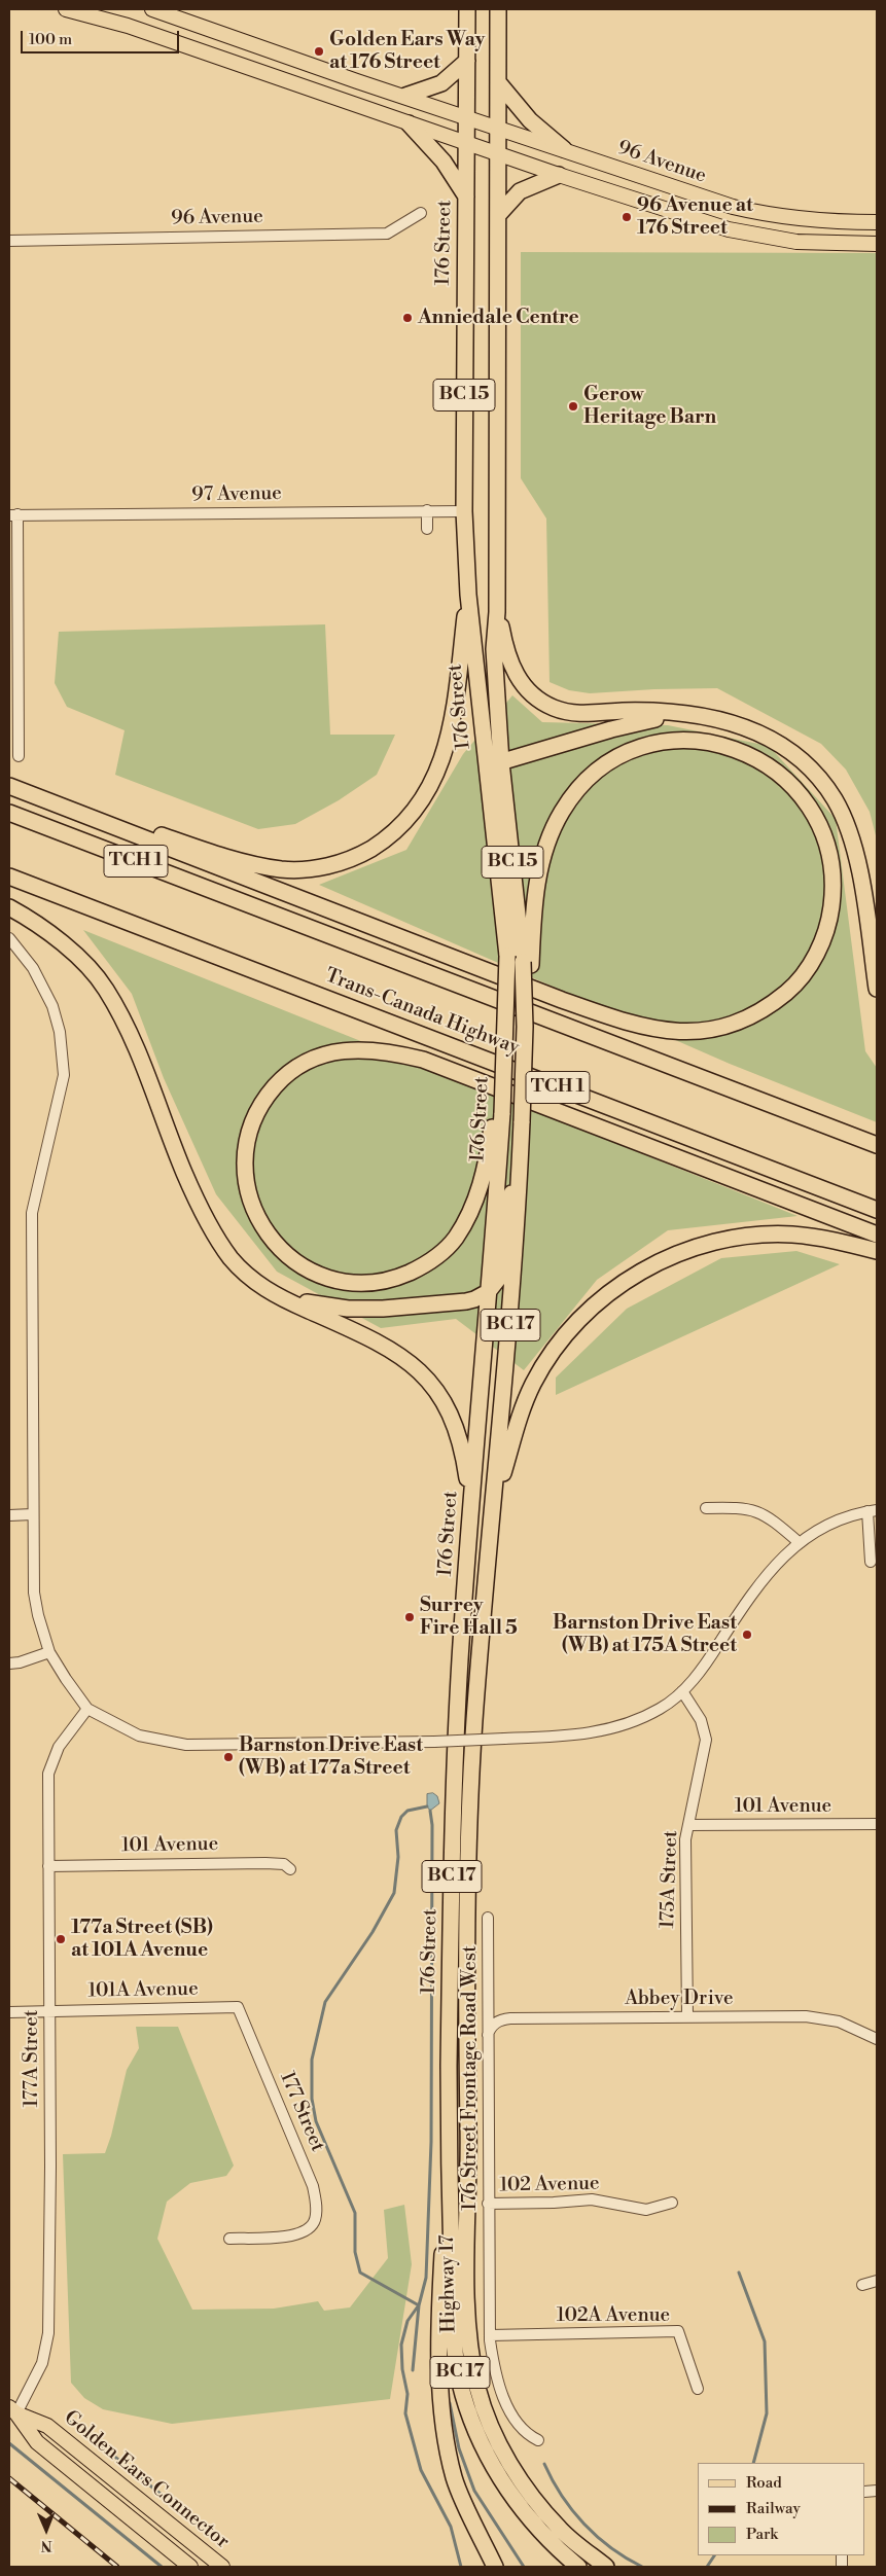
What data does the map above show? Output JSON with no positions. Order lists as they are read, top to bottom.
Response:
{
  "streets": {
    "highway": [
      "176 Street",
      "BC 15",
      "TCH 1",
      "Trans-Canada Highway",
      "BC 17",
      "Highway 17"
    ],
    "main road": ["96 Avenue", "Golden Ears Connector"],
    "street": [
      "97 Avenue",
      "101 Avenue",
      "175A Street",
      "101A Avenue",
      "Abbey Drive",
      "177A Street",
      "176 Street Frontage Road West",
      "177 Street",
      "102 Avenue",
      "102A Avenue"
    ]
  },
  "crossings": [
    ["96 Avenue", "176 Street"],
    ["176 Street", "97 Avenue"],
    ["176 Street", "Highway 17"],
    ["101 Avenue", "175A Street"],
    ["101 Avenue", "177A Street"],
    ["175A Street", "Abbey Drive"],
    ["101A Avenue", "177A Street"],
    ["101A Avenue", "177 Street"],
    ["Abbey Drive", "176 Street Frontage Road West"],
    ["177A Street", "Golden Ears Connector"],
    ["176 Street Frontage Road West", "102 Avenue"],
    ["176 Street Frontage Road West", "102A Avenue"]
  ],
  "places": [
    "Golden Ears Way at 176 Street",
    "96 Avenue at 176 Street",
    "Anniedale Centre",
    "Gerow Heritage Barn",
    "Surrey Fire Hall 5",
    "Barnston Drive East (WB) at 175A Street",
    "Barnston Drive East (WB) at 177a Street",
    "177a Street (SB) at 101A Avenue"
  ],
  "legend": ["Road", "Railway", "Park"],
  "scale_bar": "100 m",
  "north": "bottom"
}
